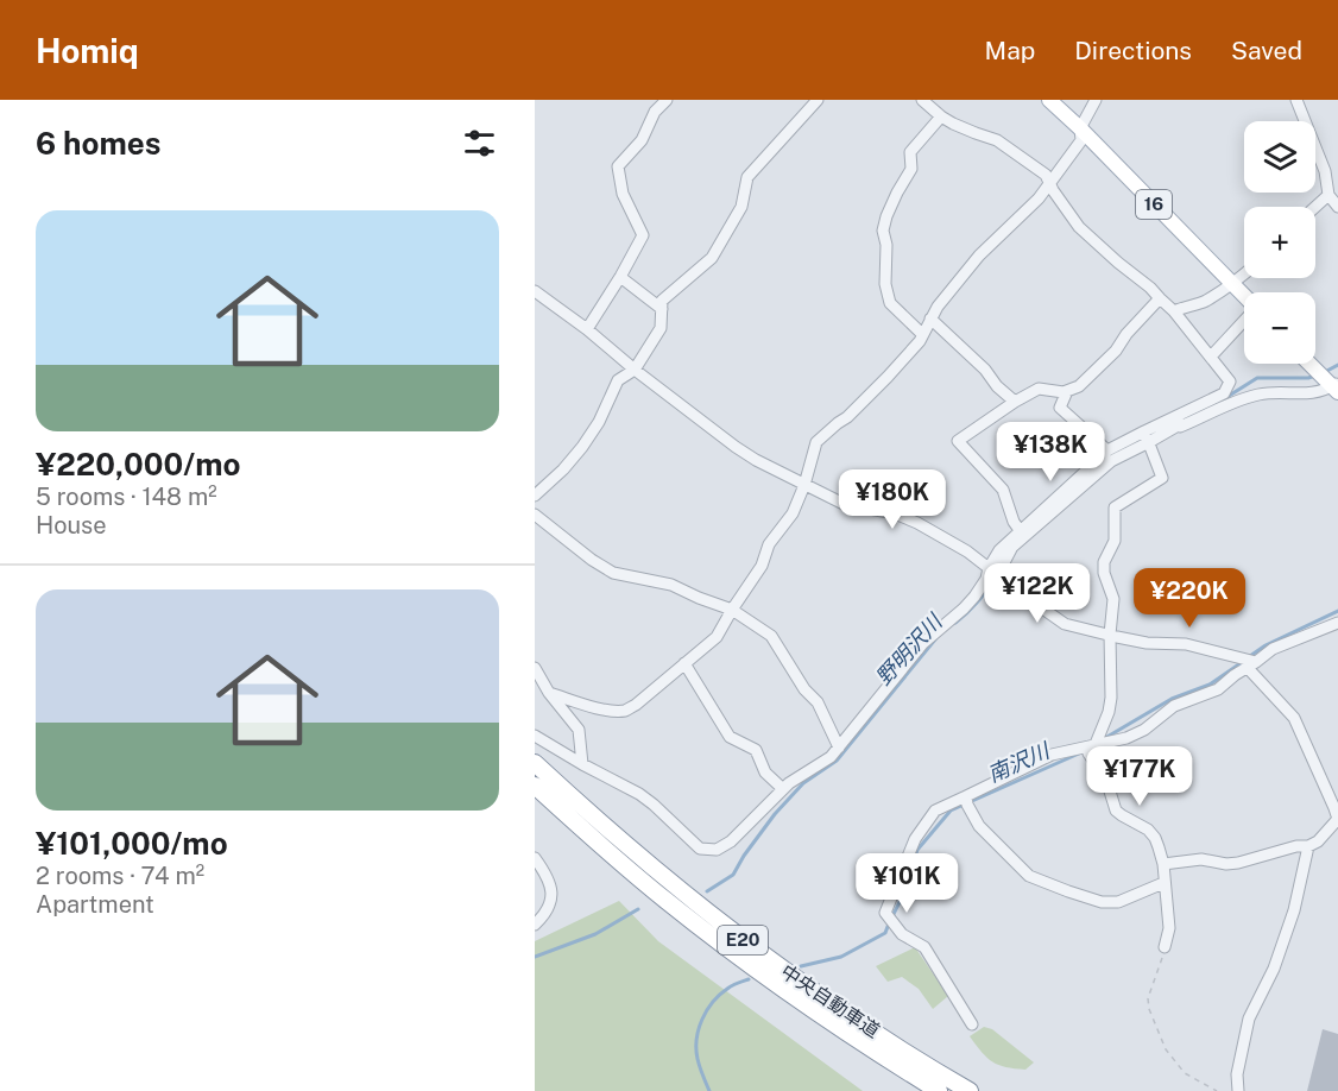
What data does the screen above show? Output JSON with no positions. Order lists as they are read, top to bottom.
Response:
{
  "streets": {
    "highway": ["E20", "中央自動車道"],
    "main road": ["16"]
  },
  "water": ["野明沢川", "南沢川"],
  "page": {
    "header": "Homiq",
    "nav": ["Map", "Directions", "Saved"],
    "heading": "6 homes",
    "map_buttons": ["+", "−"],
    "list": [
      {
        "name": "¥220,000/mo",
        "note": "5 rooms · 148 m² · House"
      },
      {
        "name": "¥101,000/mo",
        "note": "2 rooms · 74 m² · Apartment"
      }
    ],
    "price": [
      "¥138K",
      "¥180K",
      "¥122K",
      "¥220K",
      "¥177K",
      "¥101K"
    ]
  }
}
